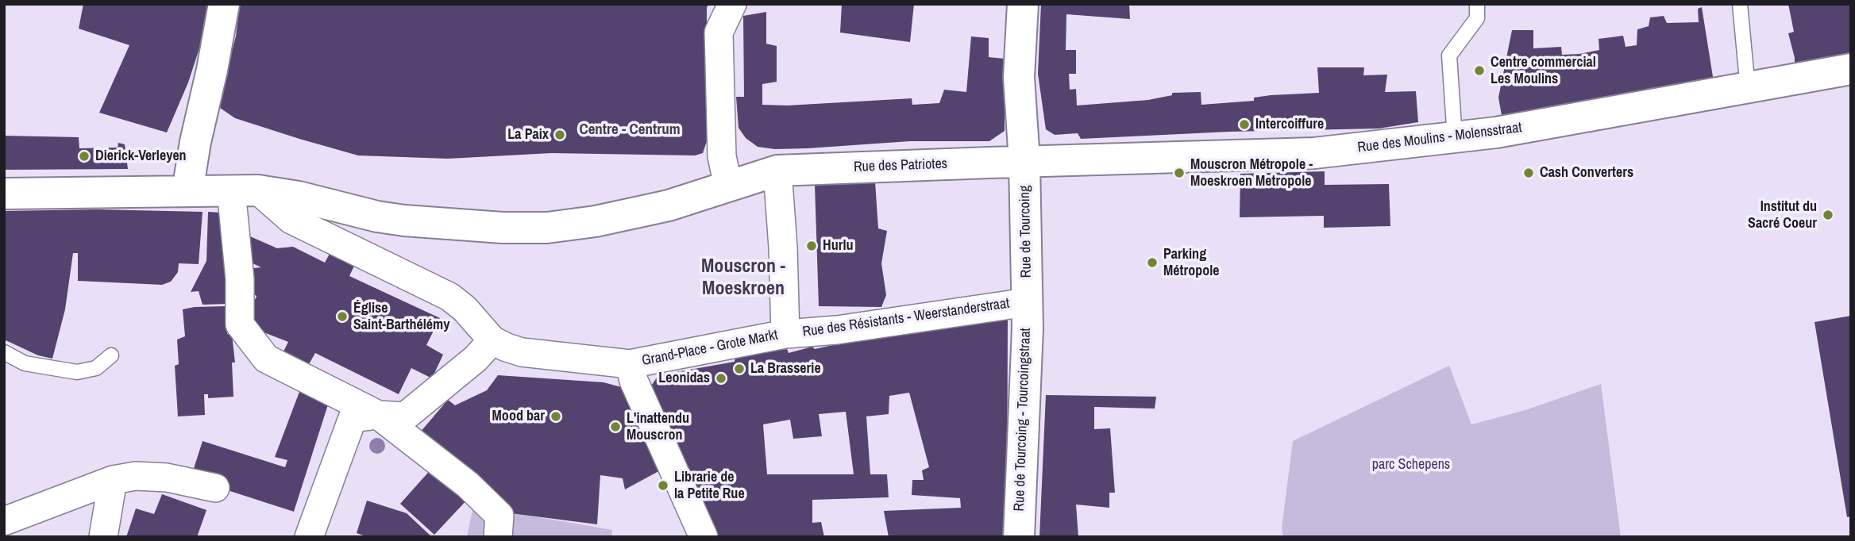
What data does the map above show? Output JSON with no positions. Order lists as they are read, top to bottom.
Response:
{
  "streets": {
    "main road": [
      "Rue des Moulins - Molensstraat",
      "Rue des Patriotes",
      "Rue de Tourcoing",
      "Rue de Tourcoing - Tourcoingstraat"
    ],
    "street": ["Rue des Résistants - Weerstanderstraat", "Grand-Place - Grote Markt"]
  },
  "crossings": [
    ["Rue des Moulins - Molensstraat", "Rue des Patriotes"],
    ["Rue des Moulins - Molensstraat", "Rue de Tourcoing"],
    ["Rue des Patriotes", "Rue de Tourcoing"],
    ["Rue des Patriotes", "Grand-Place - Grote Markt"],
    ["Rue de Tourcoing", "Rue des Résistants - Weerstanderstraat"],
    ["Rue de Tourcoing", "Rue de Tourcoing - Tourcoingstraat"],
    ["Rue des Résistants - Weerstanderstraat", "Grand-Place - Grote Markt"],
    ["Rue des Résistants - Weerstanderstraat", "Rue de Tourcoing - Tourcoingstraat"]
  ],
  "districts": ["Centre - Centrum", "Mouscron - Moeskroen"],
  "parks": ["parc Schepens"],
  "places": [
    "Centre commercial Les Moulins",
    "Intercoiffure",
    "La Paix",
    "Dierick-Verleyen",
    "Mouscron Métropole - Moeskroen Metropole",
    "Cash Converters",
    "Institut du Sacré Coeur",
    "Hurlu",
    "Parking Métropole",
    "Église Saint-Barthélémy",
    "La Brasserie",
    "Leonidas",
    "Mood bar",
    "L'inattendu Mouscron",
    "Librarie de la Petite Rue"
  ]
}
